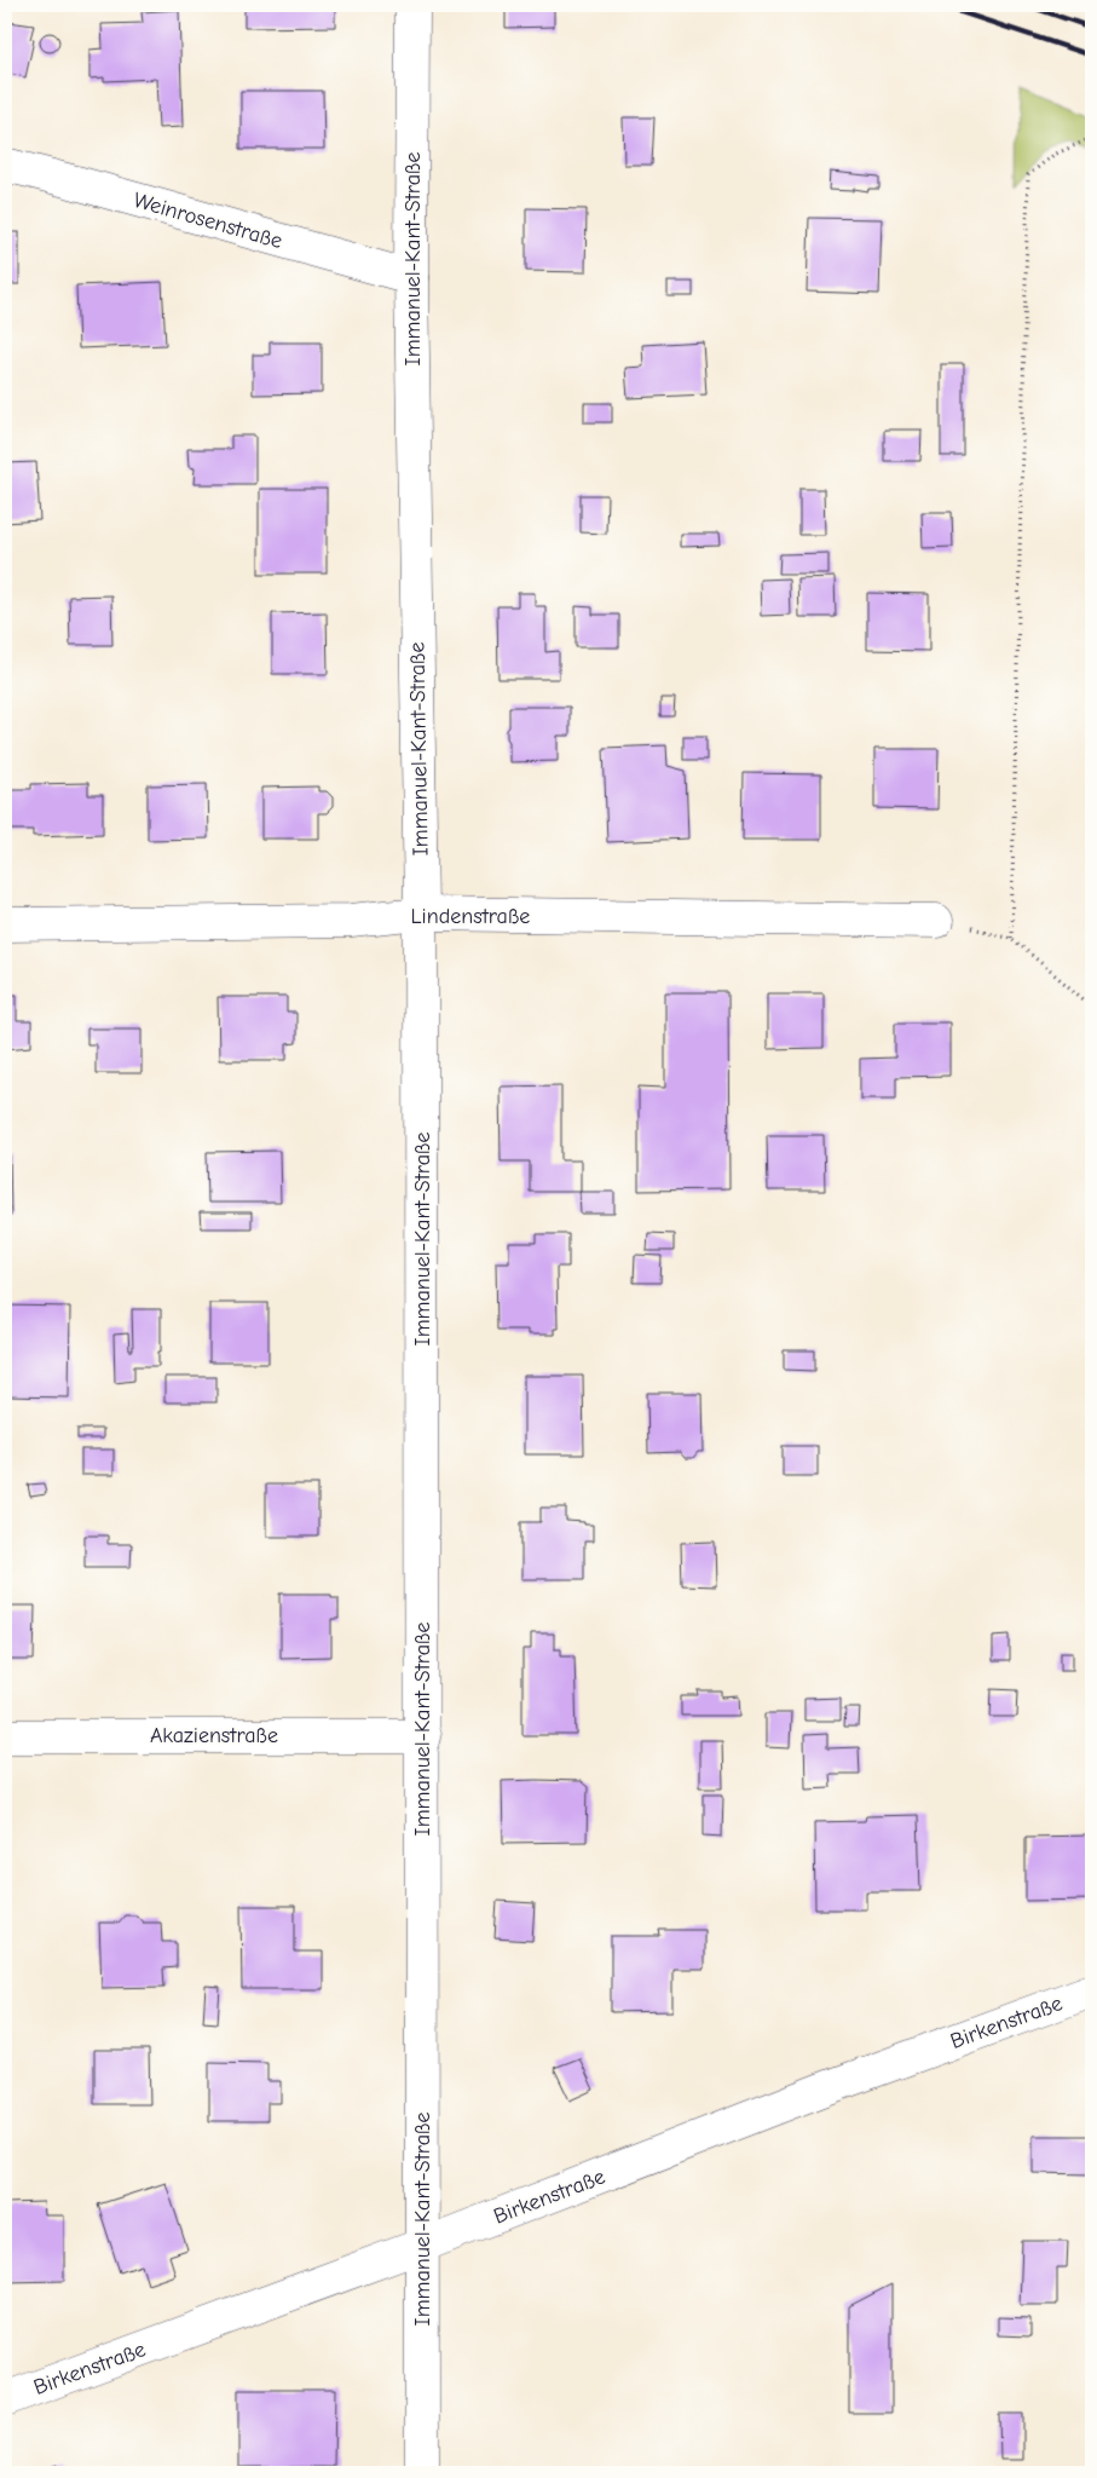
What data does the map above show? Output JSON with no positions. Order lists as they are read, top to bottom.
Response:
{
  "streets": {
    "street": [
      "Weinrosenstraße",
      "Immanuel-Kant-Straße",
      "Lindenstraße",
      "Akazienstraße",
      "Birkenstraße"
    ]
  },
  "crossings": [
    ["Weinrosenstraße", "Immanuel-Kant-Straße"],
    ["Immanuel-Kant-Straße", "Lindenstraße"],
    ["Immanuel-Kant-Straße", "Akazienstraße"],
    ["Immanuel-Kant-Straße", "Birkenstraße"]
  ]
}
